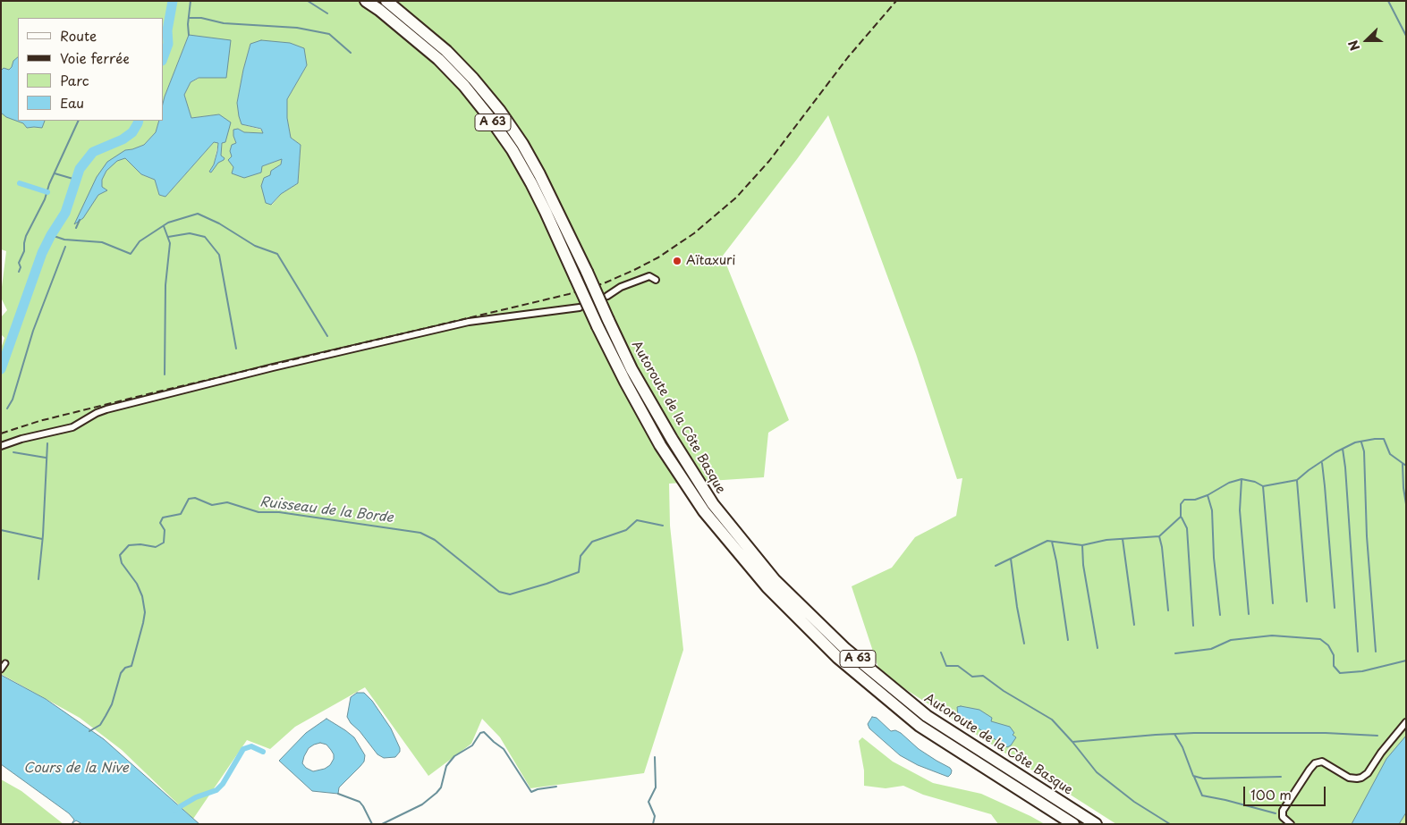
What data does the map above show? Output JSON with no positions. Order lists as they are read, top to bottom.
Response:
{
  "streets": {
    "highway": ["A 63", "Autoroute de la Côte Basque"]
  },
  "water": ["Ruisseau de la Borde", "Cours de la Nive"],
  "places": ["Aïtaxuri"],
  "legend": [
    "Route",
    "Voie ferrée",
    "Parc",
    "Eau"
  ],
  "scale_bar": "100 m",
  "north": "left"
}
